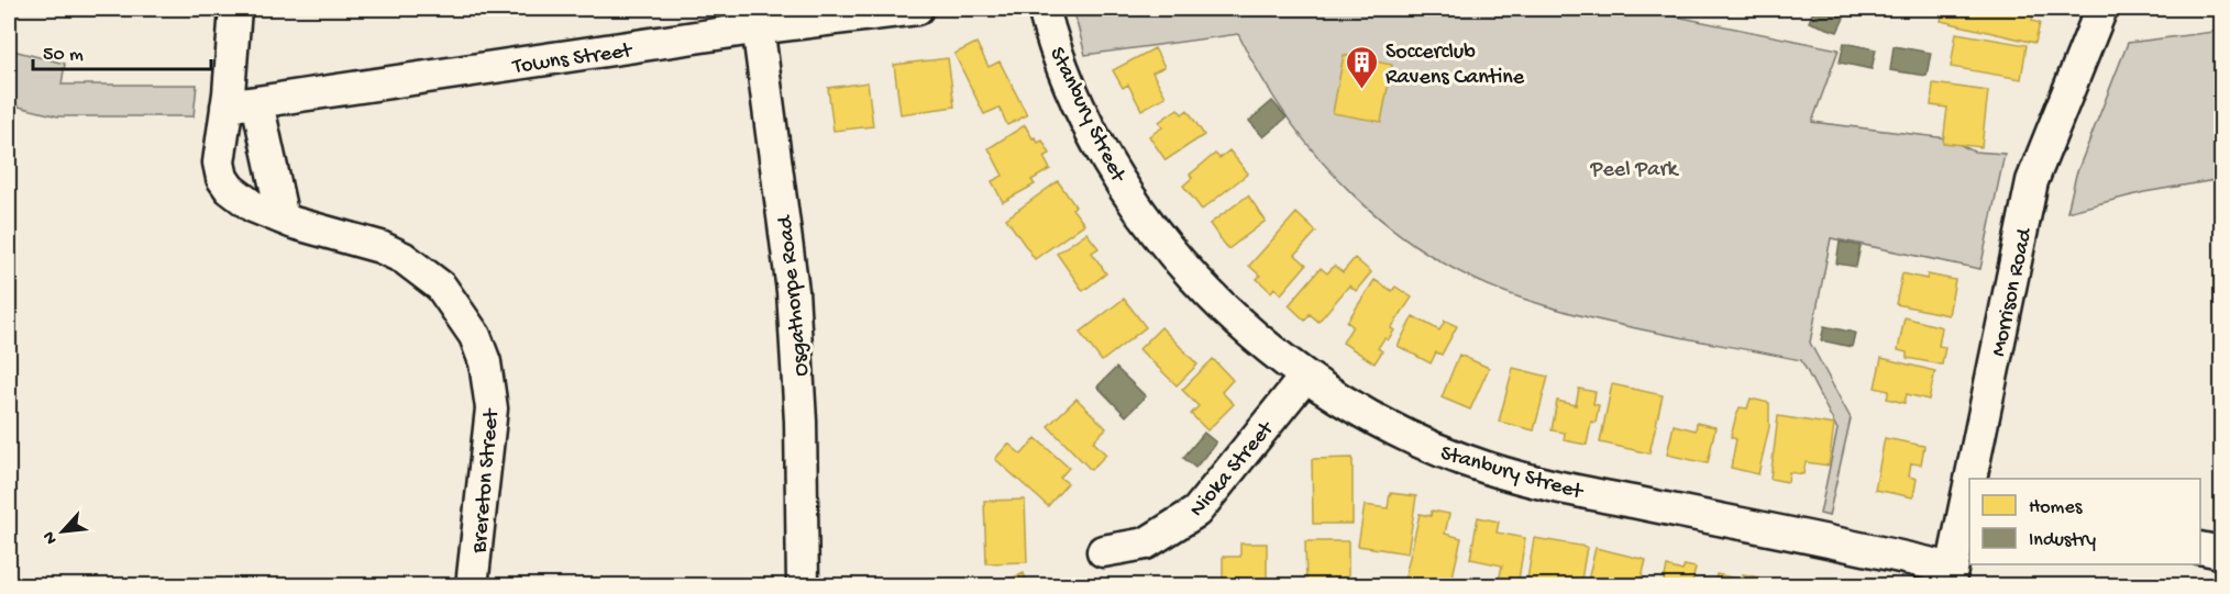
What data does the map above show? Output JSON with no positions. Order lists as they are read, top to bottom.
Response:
{
  "streets": {
    "street": [
      "Towns Street",
      "Stanbury Street",
      "Morrison Road",
      "Osgathorpe Road",
      "Nioka Street",
      "Brereton Street"
    ]
  },
  "crossings": [
    ["Towns Street", "Osgathorpe Road"],
    ["Towns Street", "Brereton Street"],
    ["Stanbury Street", "Morrison Road"],
    ["Stanbury Street", "Nioka Street"]
  ],
  "parks": ["Peel Park"],
  "places": {
    "building": ["Soccerclub Ravens Cantine"]
  },
  "legend": ["Homes", "Industry"],
  "scale_bar": "50 m",
  "north": "bottom left"
}
